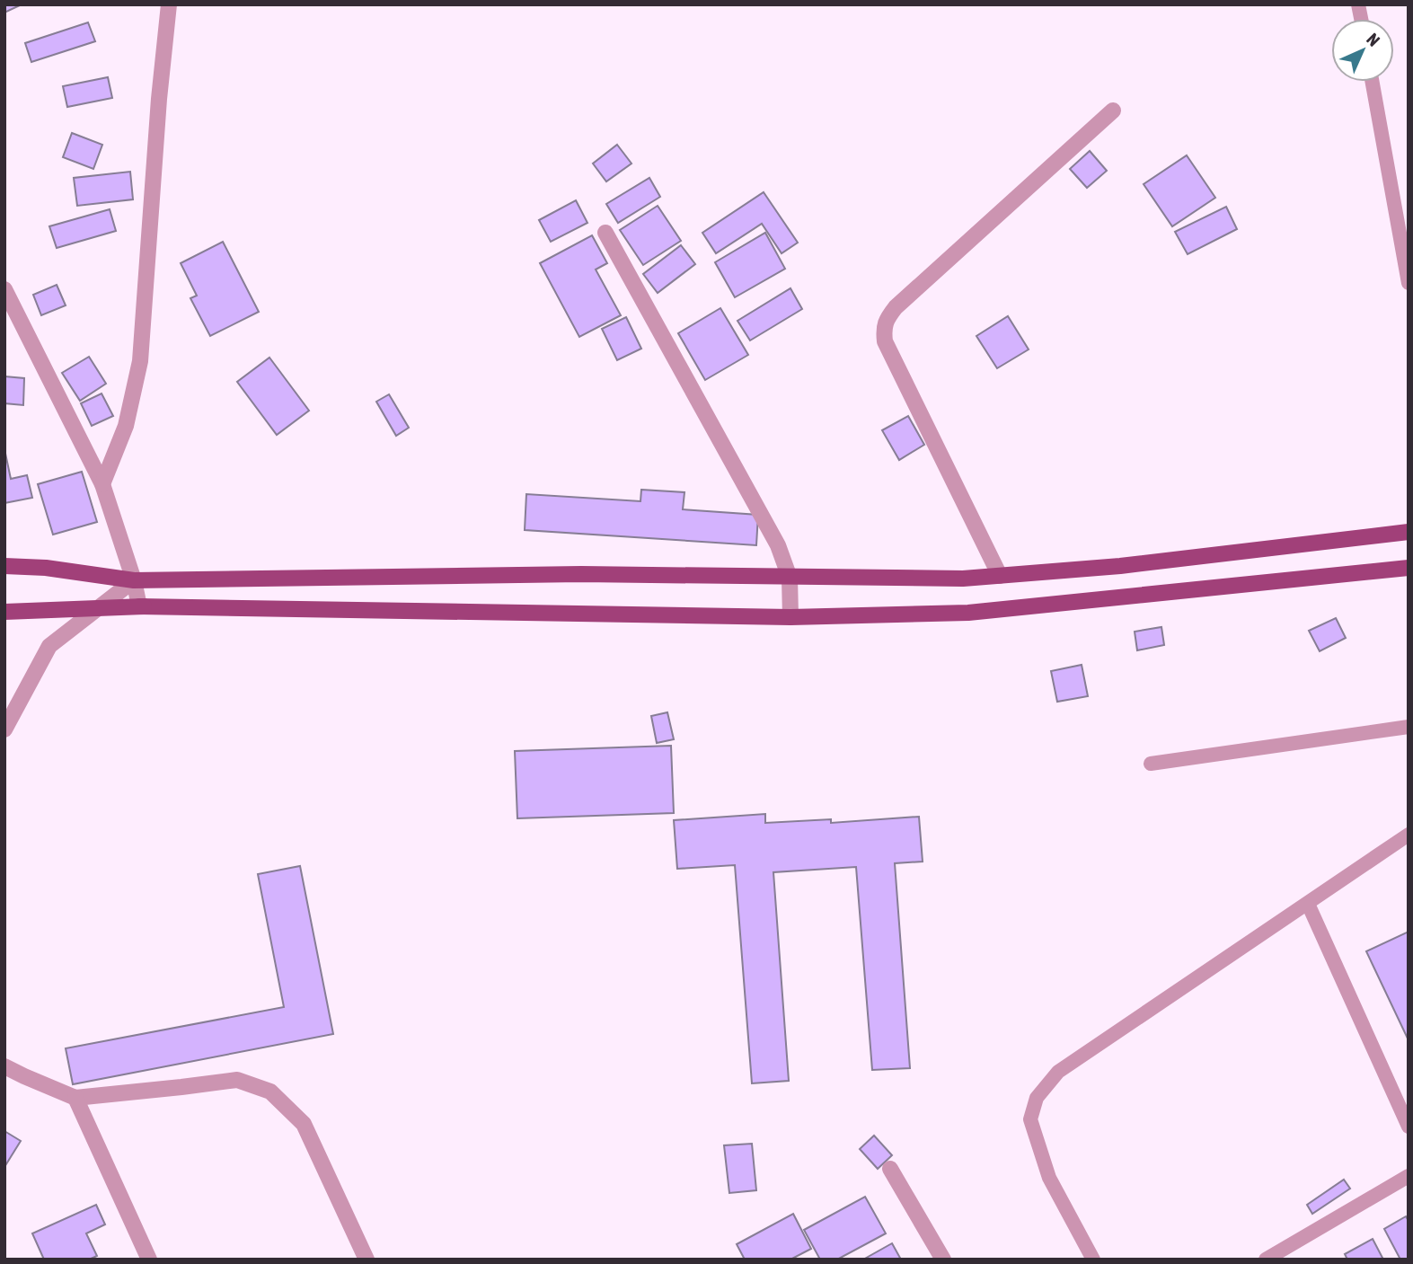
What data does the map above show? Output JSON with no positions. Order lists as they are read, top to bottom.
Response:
{
  "north": "top right"
}
